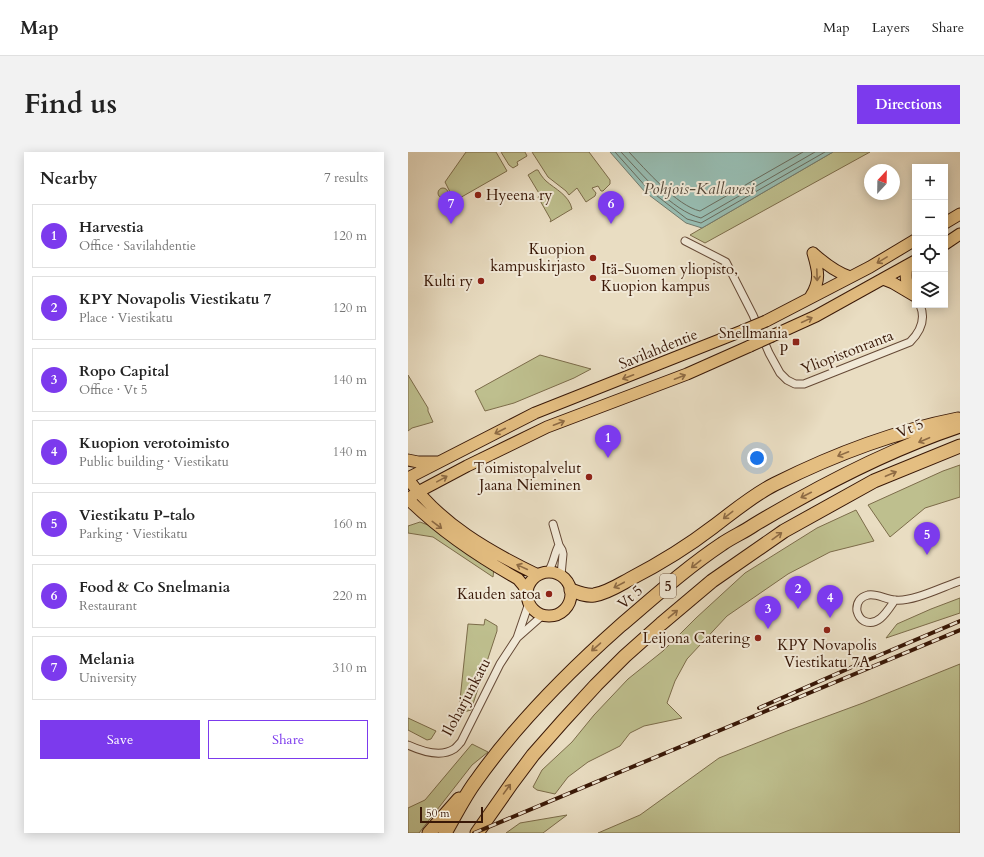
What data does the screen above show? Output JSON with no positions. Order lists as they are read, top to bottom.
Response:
{
  "streets": {
    "highway": ["Vt 5", "5"],
    "main road": ["Savilahdentie"],
    "street": ["Yliopistonranta", "Iloharjunkatu"]
  },
  "water": ["Pohjois-Kallavesi"],
  "places": {
    "other": [
      "Hyeena ry",
      "Kuopion kampuskirjasto",
      "Itä-Suomen yliopisto, Kuopion kampus",
      "Kulti ry",
      "Toimistopalvelut Jaana Nieminen",
      "Kauden satoa",
      "KPY Novapolis Viestikatu 7A",
      "Leijona Catering"
    ],
    "transit": ["Snellmania P"]
  },
  "scale_bar": "50 m",
  "north": "top",
  "page": {
    "header": "Map",
    "nav": ["Map", "Layers", "Share"],
    "title": "Find us",
    "buttons": [
      "Directions",
      ["Save", "Share"]
    ],
    "heading": ["Nearby", "7 results"],
    "map_buttons": ["+", "−"],
    "pins": [
      "6",
      "7",
      "1",
      "5",
      "2",
      "4",
      "3"
    ],
    "list": [
      {
        "mark": "1",
        "name": "Harvestia",
        "note": "Office · Savilahdentie",
        "value": "120 m"
      },
      {
        "mark": "2",
        "name": "KPY Novapolis Viestikatu 7",
        "note": "Place · Viestikatu",
        "value": "120 m"
      },
      {
        "mark": "3",
        "name": "Ropo Capital",
        "note": "Office · Vt 5",
        "value": "140 m"
      },
      {
        "mark": "4",
        "name": "Kuopion verotoimisto",
        "note": "Public building · Viestikatu",
        "value": "140 m"
      },
      {
        "mark": "5",
        "name": "Viestikatu P-talo",
        "note": "Parking · Viestikatu",
        "value": "160 m"
      },
      {
        "mark": "6",
        "name": "Food & Co Snelmania",
        "note": "Restaurant",
        "value": "220 m"
      },
      {
        "mark": "7",
        "name": "Melania",
        "note": "University",
        "value": "310 m"
      }
    ],
    "scale": "50 m"
  }
}
